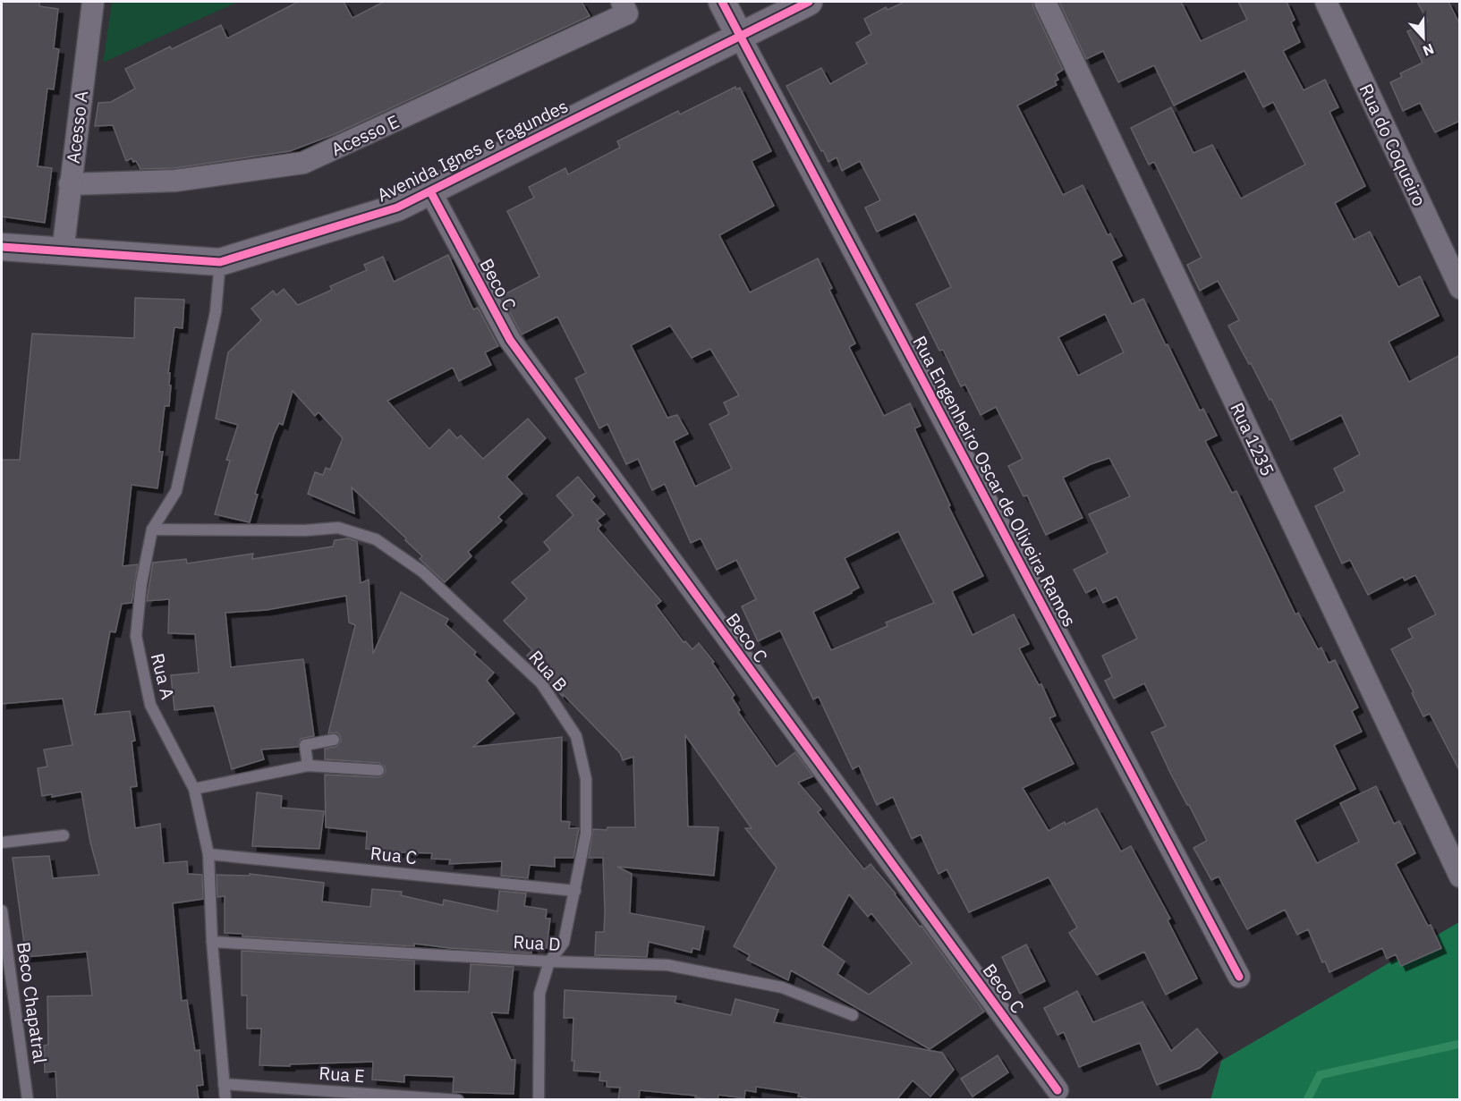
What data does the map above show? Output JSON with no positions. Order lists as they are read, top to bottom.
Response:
{
  "streets": {
    "street": [
      "Acesso A",
      "Acesso E",
      "Rua do Coqueiro",
      "Avenida Ignes e Fagundes",
      "Beco C",
      "Rua 1235",
      "Rua Engenheiro Oscar de Oliveira Ramos"
    ],
    "lane": [
      "Rua B",
      "Rua A",
      "Rua C",
      "Rua D",
      "Beco Chapatral",
      "Rua E"
    ]
  },
  "crossings": [
    ["Acesso A", "Acesso E"],
    ["Acesso A", "Avenida Ignes e Fagundes"],
    ["Avenida Ignes e Fagundes", "Beco C"],
    ["Avenida Ignes e Fagundes", "Rua Engenheiro Oscar de Oliveira Ramos"],
    ["Avenida Ignes e Fagundes", "Rua A"],
    ["Rua B", "Rua A"],
    ["Rua B", "Rua C"],
    ["Rua B", "Rua D"],
    ["Rua A", "Rua C"],
    ["Rua A", "Rua D"],
    ["Rua A", "Rua E"]
  ],
  "north": "bottom"
}
